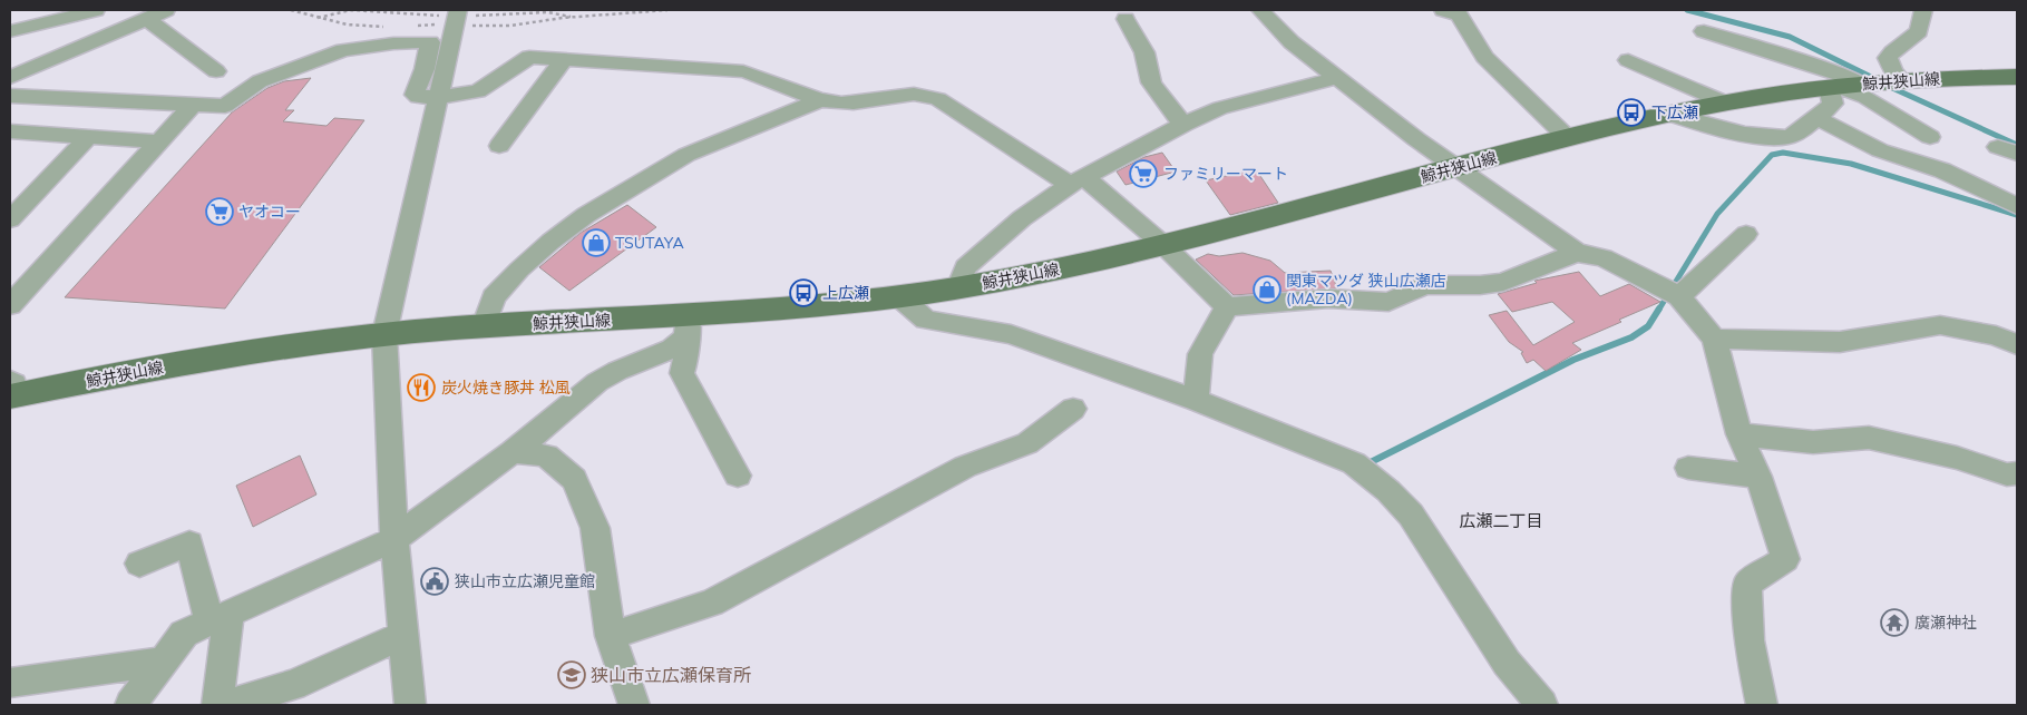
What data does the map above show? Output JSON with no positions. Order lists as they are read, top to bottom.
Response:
{
  "streets": {
    "main road": ["鯨井狭山線"]
  },
  "districts": ["広瀬二丁目"],
  "places": {
    "bus stop": ["下広瀬", "上広瀬"],
    "supermarket": ["ファミリーマート", "ヤオコー"],
    "shop": ["TSUTAYA", "関東マツダ 狭山広瀬店 (MAZDA)"],
    "restaurant": ["炭火焼き豚丼 松風"],
    "public building": ["狭山市立広瀬児童館"],
    "temple": ["廣瀬神社"],
    "school or university": ["狭山市立広瀬保育所"]
  }
}
